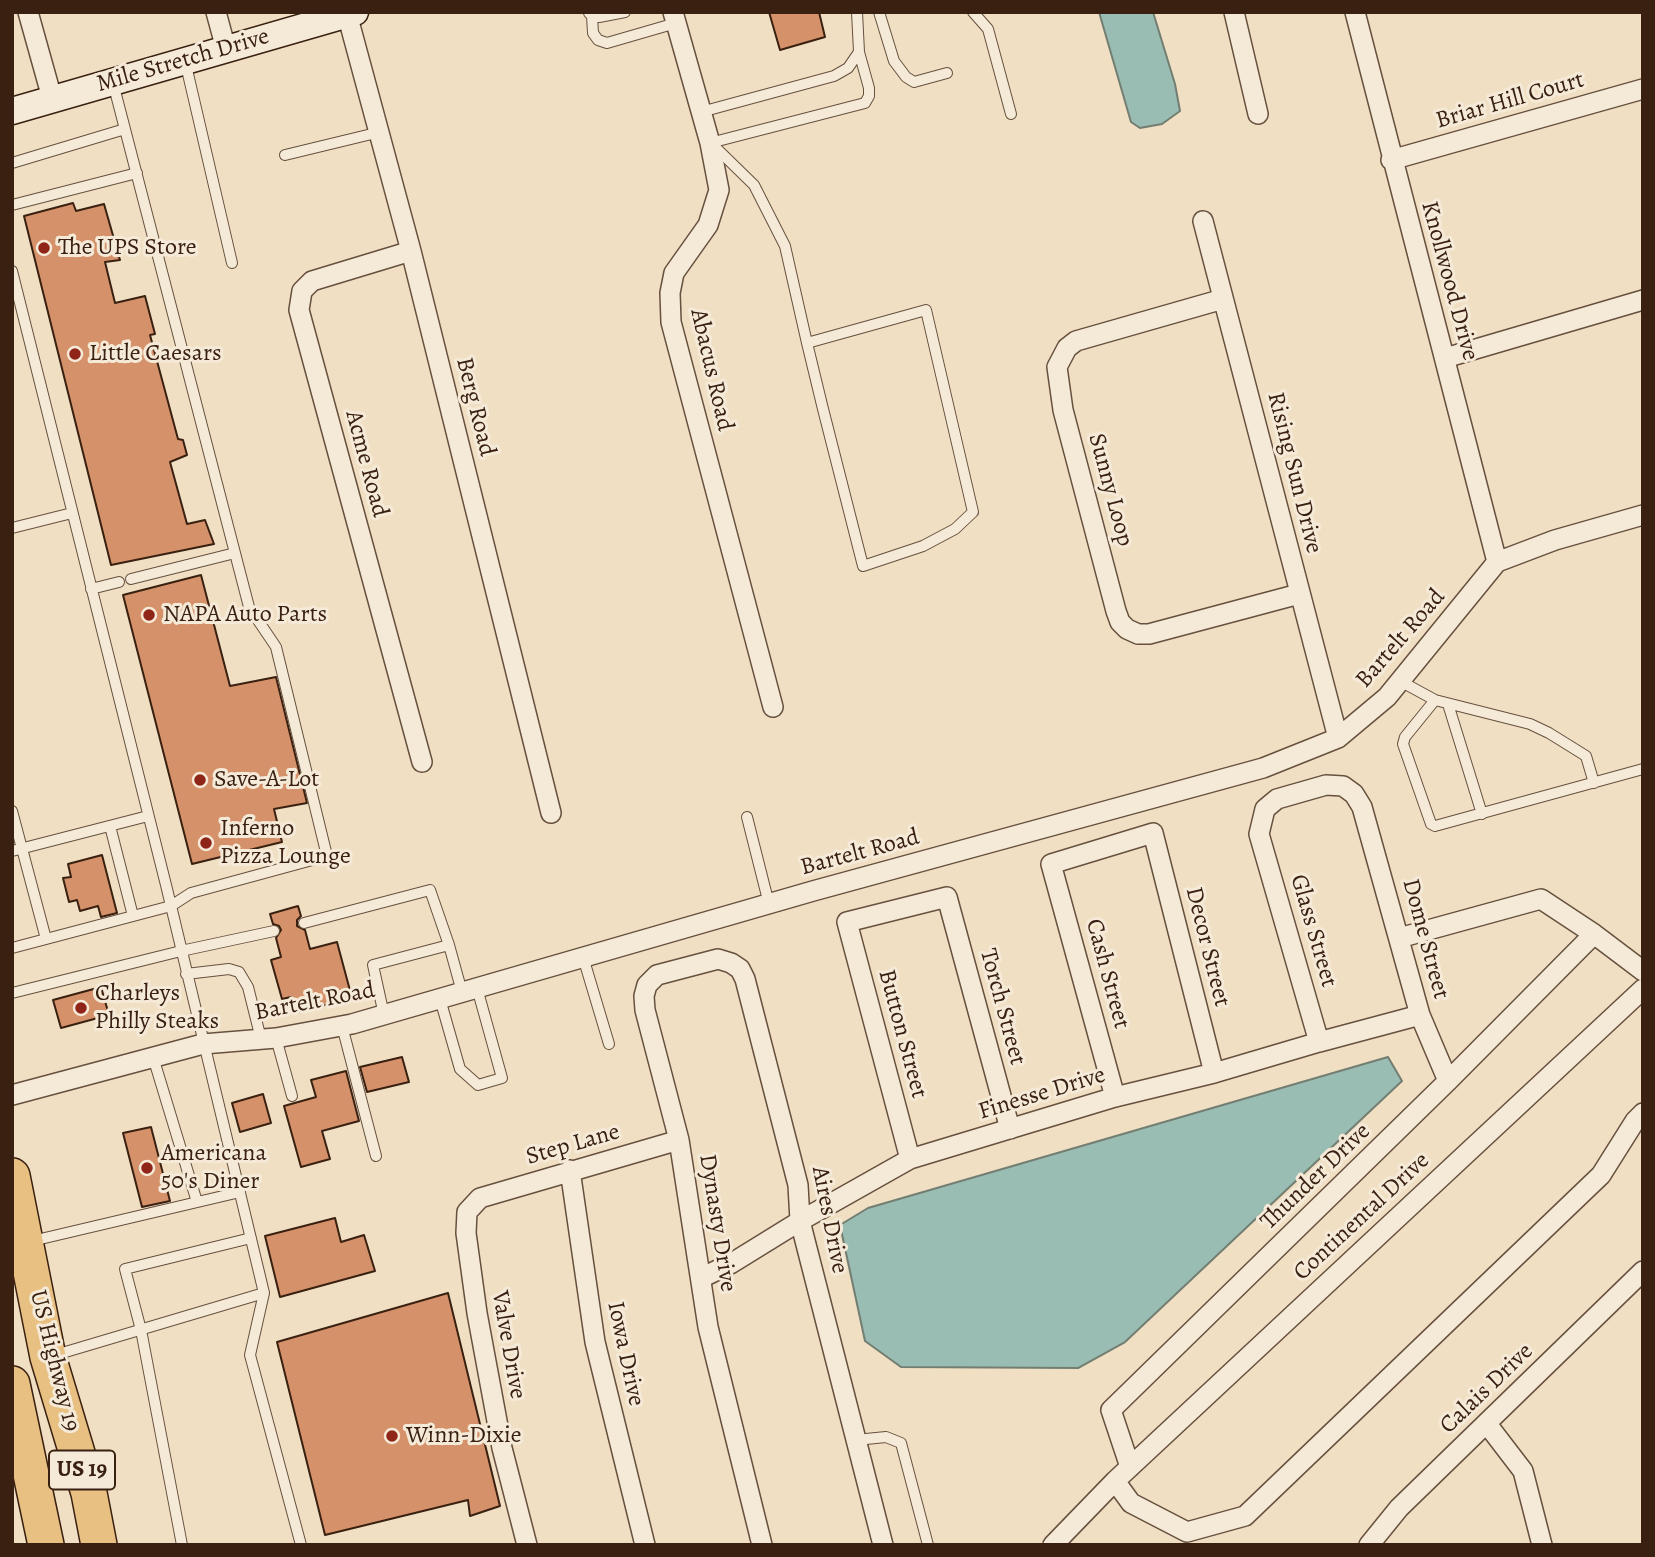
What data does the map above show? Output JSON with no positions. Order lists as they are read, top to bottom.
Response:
{
  "streets": {
    "highway": ["US Highway 19", "US 19"],
    "street": [
      "Mile Stretch Drive",
      "Briar Hill Court",
      "Knollwood Drive",
      "Abacus Road",
      "Berg Road",
      "Acme Road",
      "Rising Sun Drive",
      "Sunny Loop",
      "Bartelt Road",
      "Glass Street",
      "Dome Street",
      "Decor Street",
      "Cash Street",
      "Torch Street",
      "Button Street",
      "Finesse Drive",
      "Step Lane",
      "Thunder Drive",
      "Continental Drive",
      "Aires Drive",
      "Dynasty Drive",
      "Valve Drive",
      "Iowa Drive",
      "Calais Drive"
    ]
  },
  "crossings": [
    ["Mile Stretch Drive", "Berg Road"],
    ["Briar Hill Court", "Knollwood Drive"],
    ["Knollwood Drive", "Bartelt Road"],
    ["Berg Road", "Acme Road"],
    ["Rising Sun Drive", "Sunny Loop"],
    ["Rising Sun Drive", "Bartelt Road"],
    ["Glass Street", "Dome Street"],
    ["Glass Street", "Finesse Drive"],
    ["Dome Street", "Finesse Drive"],
    ["Dome Street", "Thunder Drive"],
    ["Decor Street", "Cash Street"],
    ["Decor Street", "Finesse Drive"],
    ["Cash Street", "Finesse Drive"],
    ["Torch Street", "Button Street"],
    ["Torch Street", "Finesse Drive"],
    ["Button Street", "Finesse Drive"],
    ["Finesse Drive", "Aires Drive"],
    ["Finesse Drive", "Dynasty Drive"],
    ["Step Lane", "Dynasty Drive"],
    ["Step Lane", "Valve Drive"],
    ["Step Lane", "Iowa Drive"],
    ["Thunder Drive", "Continental Drive"],
    ["Aires Drive", "Dynasty Drive"]
  ],
  "places": [
    "The UPS Store",
    "Little Caesars",
    "NAPA Auto Parts",
    "Save-A-Lot",
    "Inferno Pizza Lounge",
    "Charleys Philly Steaks",
    "Americana 50's Diner",
    "Winn-Dixie"
  ]
}
